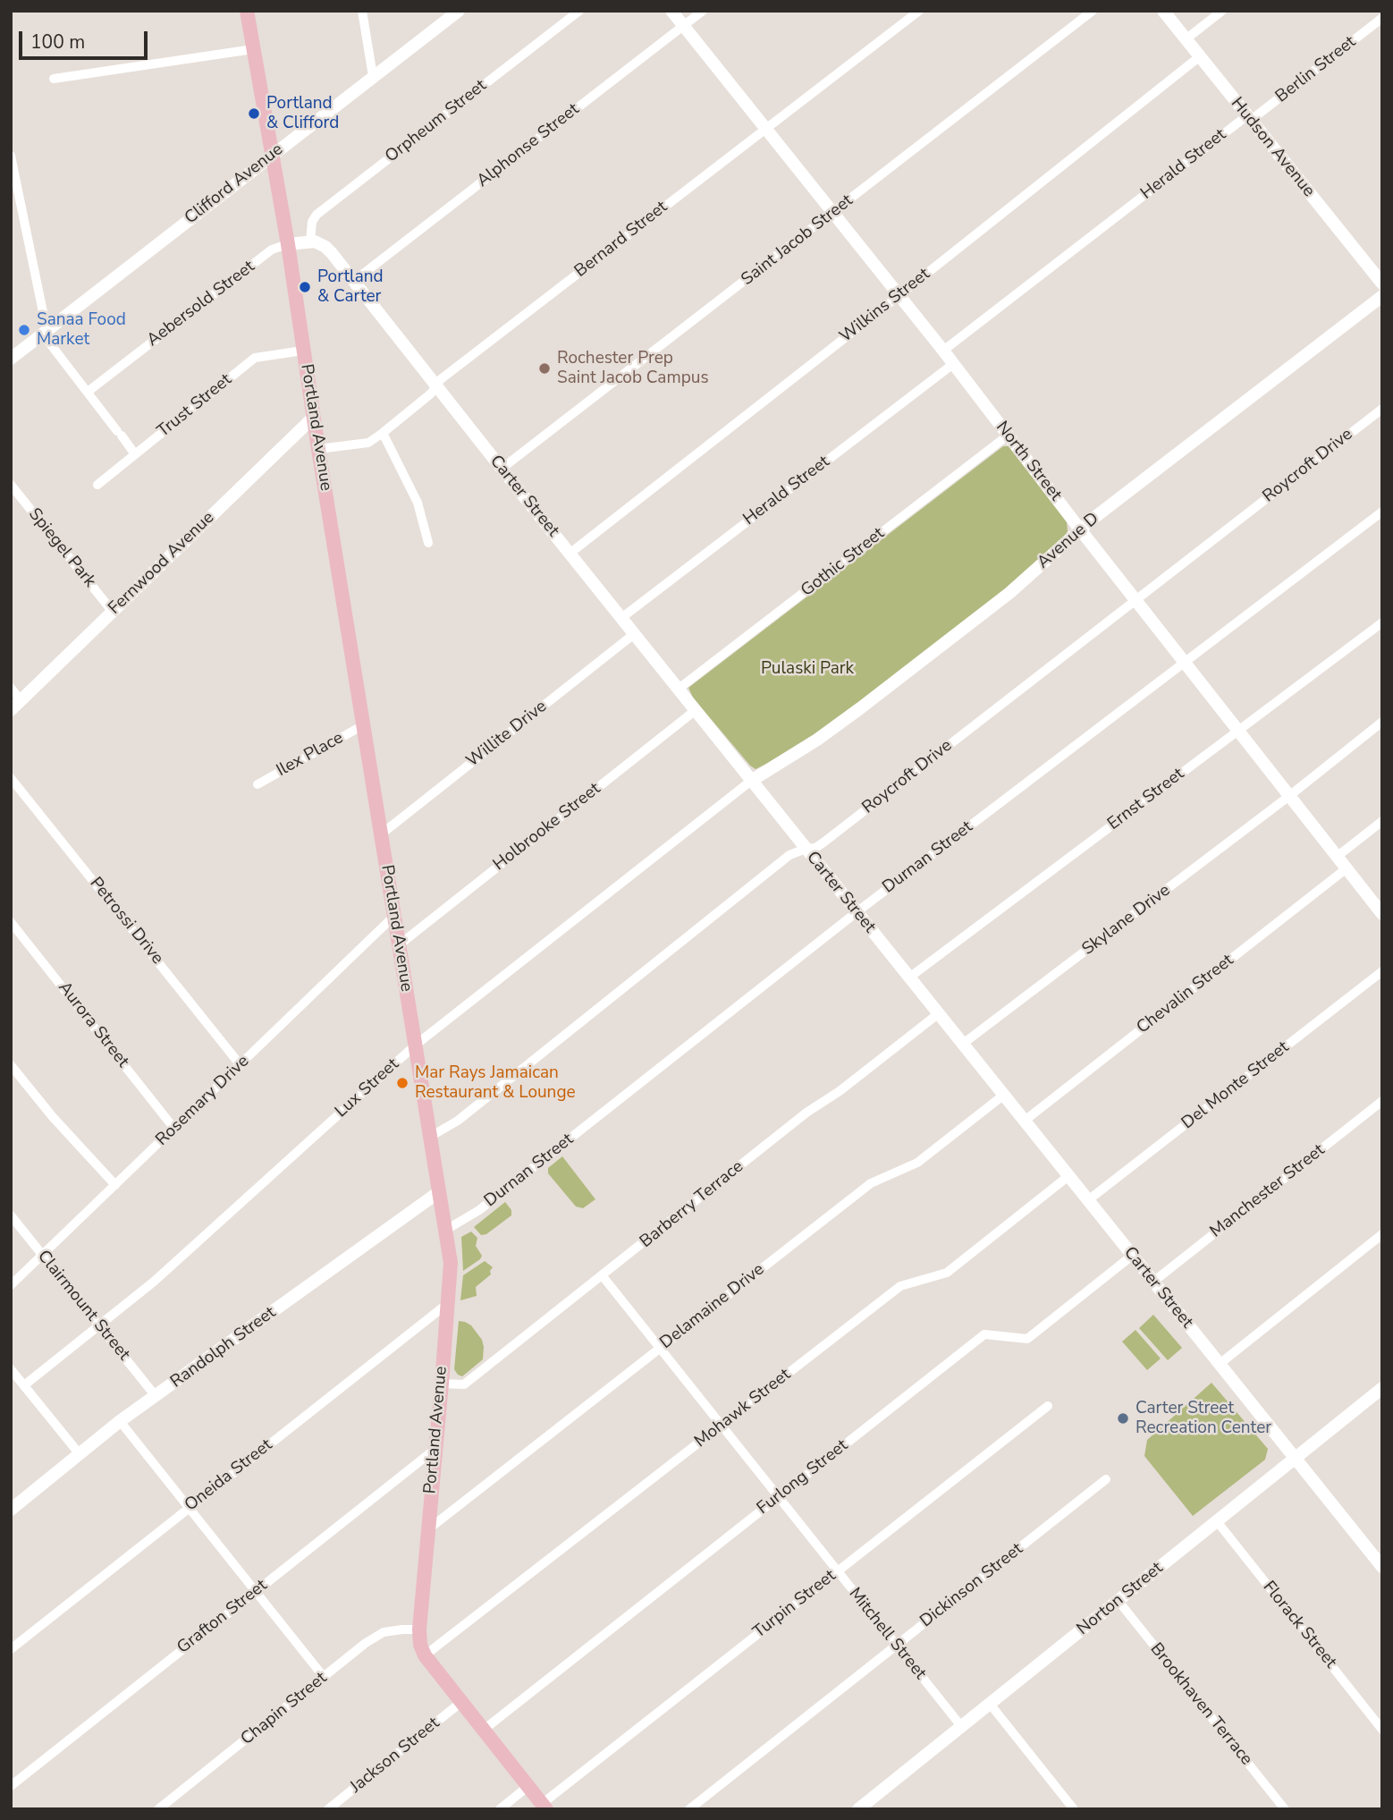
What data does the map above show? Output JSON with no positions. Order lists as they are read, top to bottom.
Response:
{
  "streets": {
    "main road": [
      "Hudson Avenue",
      "Clifford Avenue",
      "Portland Avenue",
      "North Street",
      "Carter Street",
      "Avenue D",
      "Fernwood Avenue",
      "Randolph Street",
      "Norton Street"
    ],
    "street": [
      "Berlin Street",
      "Orpheum Street",
      "Alphonse Street",
      "Herald Street",
      "Bernard Street",
      "Saint Jacob Street",
      "Aebersold Street",
      "Wilkins Street",
      "Trust Street",
      "Roycroft Drive",
      "Spiegel Park",
      "Gothic Street",
      "Willite Drive",
      "Ilex Place",
      "Ernst Street",
      "Holbrooke Street",
      "Durnan Street",
      "Skylane Drive",
      "Petrossi Drive",
      "Chevalin Street",
      "Aurora Street",
      "Del Monte Street",
      "Lux Street",
      "Rosemary Drive",
      "Manchester Street",
      "Barberry Terrace",
      "Clairmount Street",
      "Delamaine Drive",
      "Mohawk Street",
      "Oneida Street",
      "Furlong Street",
      "Dickinson Street",
      "Turpin Street",
      "Grafton Street",
      "Florack Street",
      "Mitchell Street",
      "Brookhaven Terrace",
      "Chapin Street",
      "Jackson Street"
    ]
  },
  "crossings": [
    ["Berlin Street", "Hudson Avenue"],
    ["Berlin Street", "Herald Street"],
    ["Orpheum Street", "Carter Street"],
    ["Alphonse Street", "North Street"],
    ["Alphonse Street", "Carter Street"],
    ["Hudson Avenue", "Herald Street"],
    ["Hudson Avenue", "Wilkins Street"],
    ["Herald Street", "North Street"],
    ["Herald Street", "Carter Street"],
    ["Clifford Avenue", "Portland Avenue"],
    ["Bernard Street", "Portland Avenue"],
    ["Bernard Street", "North Street"],
    ["Bernard Street", "Carter Street"],
    ["Saint Jacob Street", "North Street"],
    ["Saint Jacob Street", "Carter Street"],
    ["Aebersold Street", "Portland Avenue"],
    ["Wilkins Street", "North Street"],
    ["Wilkins Street", "Carter Street"],
    ["Trust Street", "Portland Avenue"],
    ["Portland Avenue", "Roycroft Drive"],
    ["Portland Avenue", "Fernwood Avenue"],
    ["Portland Avenue", "Willite Drive"],
    ["Portland Avenue", "Ilex Place"],
    ["Portland Avenue", "Holbrooke Street"],
    ["Portland Avenue", "Durnan Street"],
    ["Portland Avenue", "Lux Street"],
    ["Portland Avenue", "Rosemary Drive"],
    ["Portland Avenue", "Barberry Terrace"],
    ["Portland Avenue", "Delamaine Drive"],
    ["Portland Avenue", "Randolph Street"],
    ["Portland Avenue", "Mohawk Street"],
    ["Portland Avenue", "Oneida Street"],
    ["Portland Avenue", "Furlong Street"],
    ["Portland Avenue", "Turpin Street"],
    ["Portland Avenue", "Grafton Street"],
    ["Portland Avenue", "Chapin Street"],
    ["Portland Avenue", "Jackson Street"],
    ["North Street", "Roycroft Drive"],
    ["North Street", "Avenue D"],
    ["North Street", "Gothic Street"],
    ["North Street", "Ernst Street"],
    ["North Street", "Durnan Street"],
    ["North Street", "Skylane Drive"],
    ["North Street", "Chevalin Street"],
    ["Roycroft Drive", "Carter Street"],
    ["Carter Street", "Avenue D"],
    ["Carter Street", "Gothic Street"],
    ["Carter Street", "Willite Drive"],
    ["Carter Street", "Ernst Street"],
    ["Carter Street", "Holbrooke Street"],
    ["Carter Street", "Durnan Street"],
    ["Carter Street", "Skylane Drive"],
    ["Carter Street", "Chevalin Street"],
    ["Carter Street", "Del Monte Street"],
    ["Carter Street", "Lux Street"],
    ["Carter Street", "Manchester Street"],
    ["Carter Street", "Barberry Terrace"],
    ["Carter Street", "Delamaine Drive"],
    ["Carter Street", "Mohawk Street"],
    ["Carter Street", "Furlong Street"],
    ["Carter Street", "Norton Street"],
    ["Avenue D", "Lux Street"],
    ["Spiegel Park", "Fernwood Avenue"],
    ["Petrossi Drive", "Rosemary Drive"],
    ["Aurora Street", "Rosemary Drive"],
    ["Lux Street", "Clairmount Street"],
    ["Rosemary Drive", "Clairmount Street"],
    ["Barberry Terrace", "Mitchell Street"],
    ["Clairmount Street", "Randolph Street"],
    ["Delamaine Drive", "Mitchell Street"],
    ["Mohawk Street", "Mitchell Street"],
    ["Furlong Street", "Mitchell Street"],
    ["Dickinson Street", "Mitchell Street"],
    ["Norton Street", "Florack Street"],
    ["Norton Street", "Mitchell Street"],
    ["Norton Street", "Brookhaven Terrace"],
    ["Turpin Street", "Mitchell Street"]
  ],
  "parks": ["Pulaski Park"],
  "places": [
    "Portland & Clifford",
    "Portland & Carter",
    "Sanaa Food Market",
    "Rochester Prep Saint Jacob Campus",
    "Mar Rays Jamaican Restaurant & Lounge",
    "Carter Street Recreation Center"
  ],
  "scale_bar": "100 m"
}
